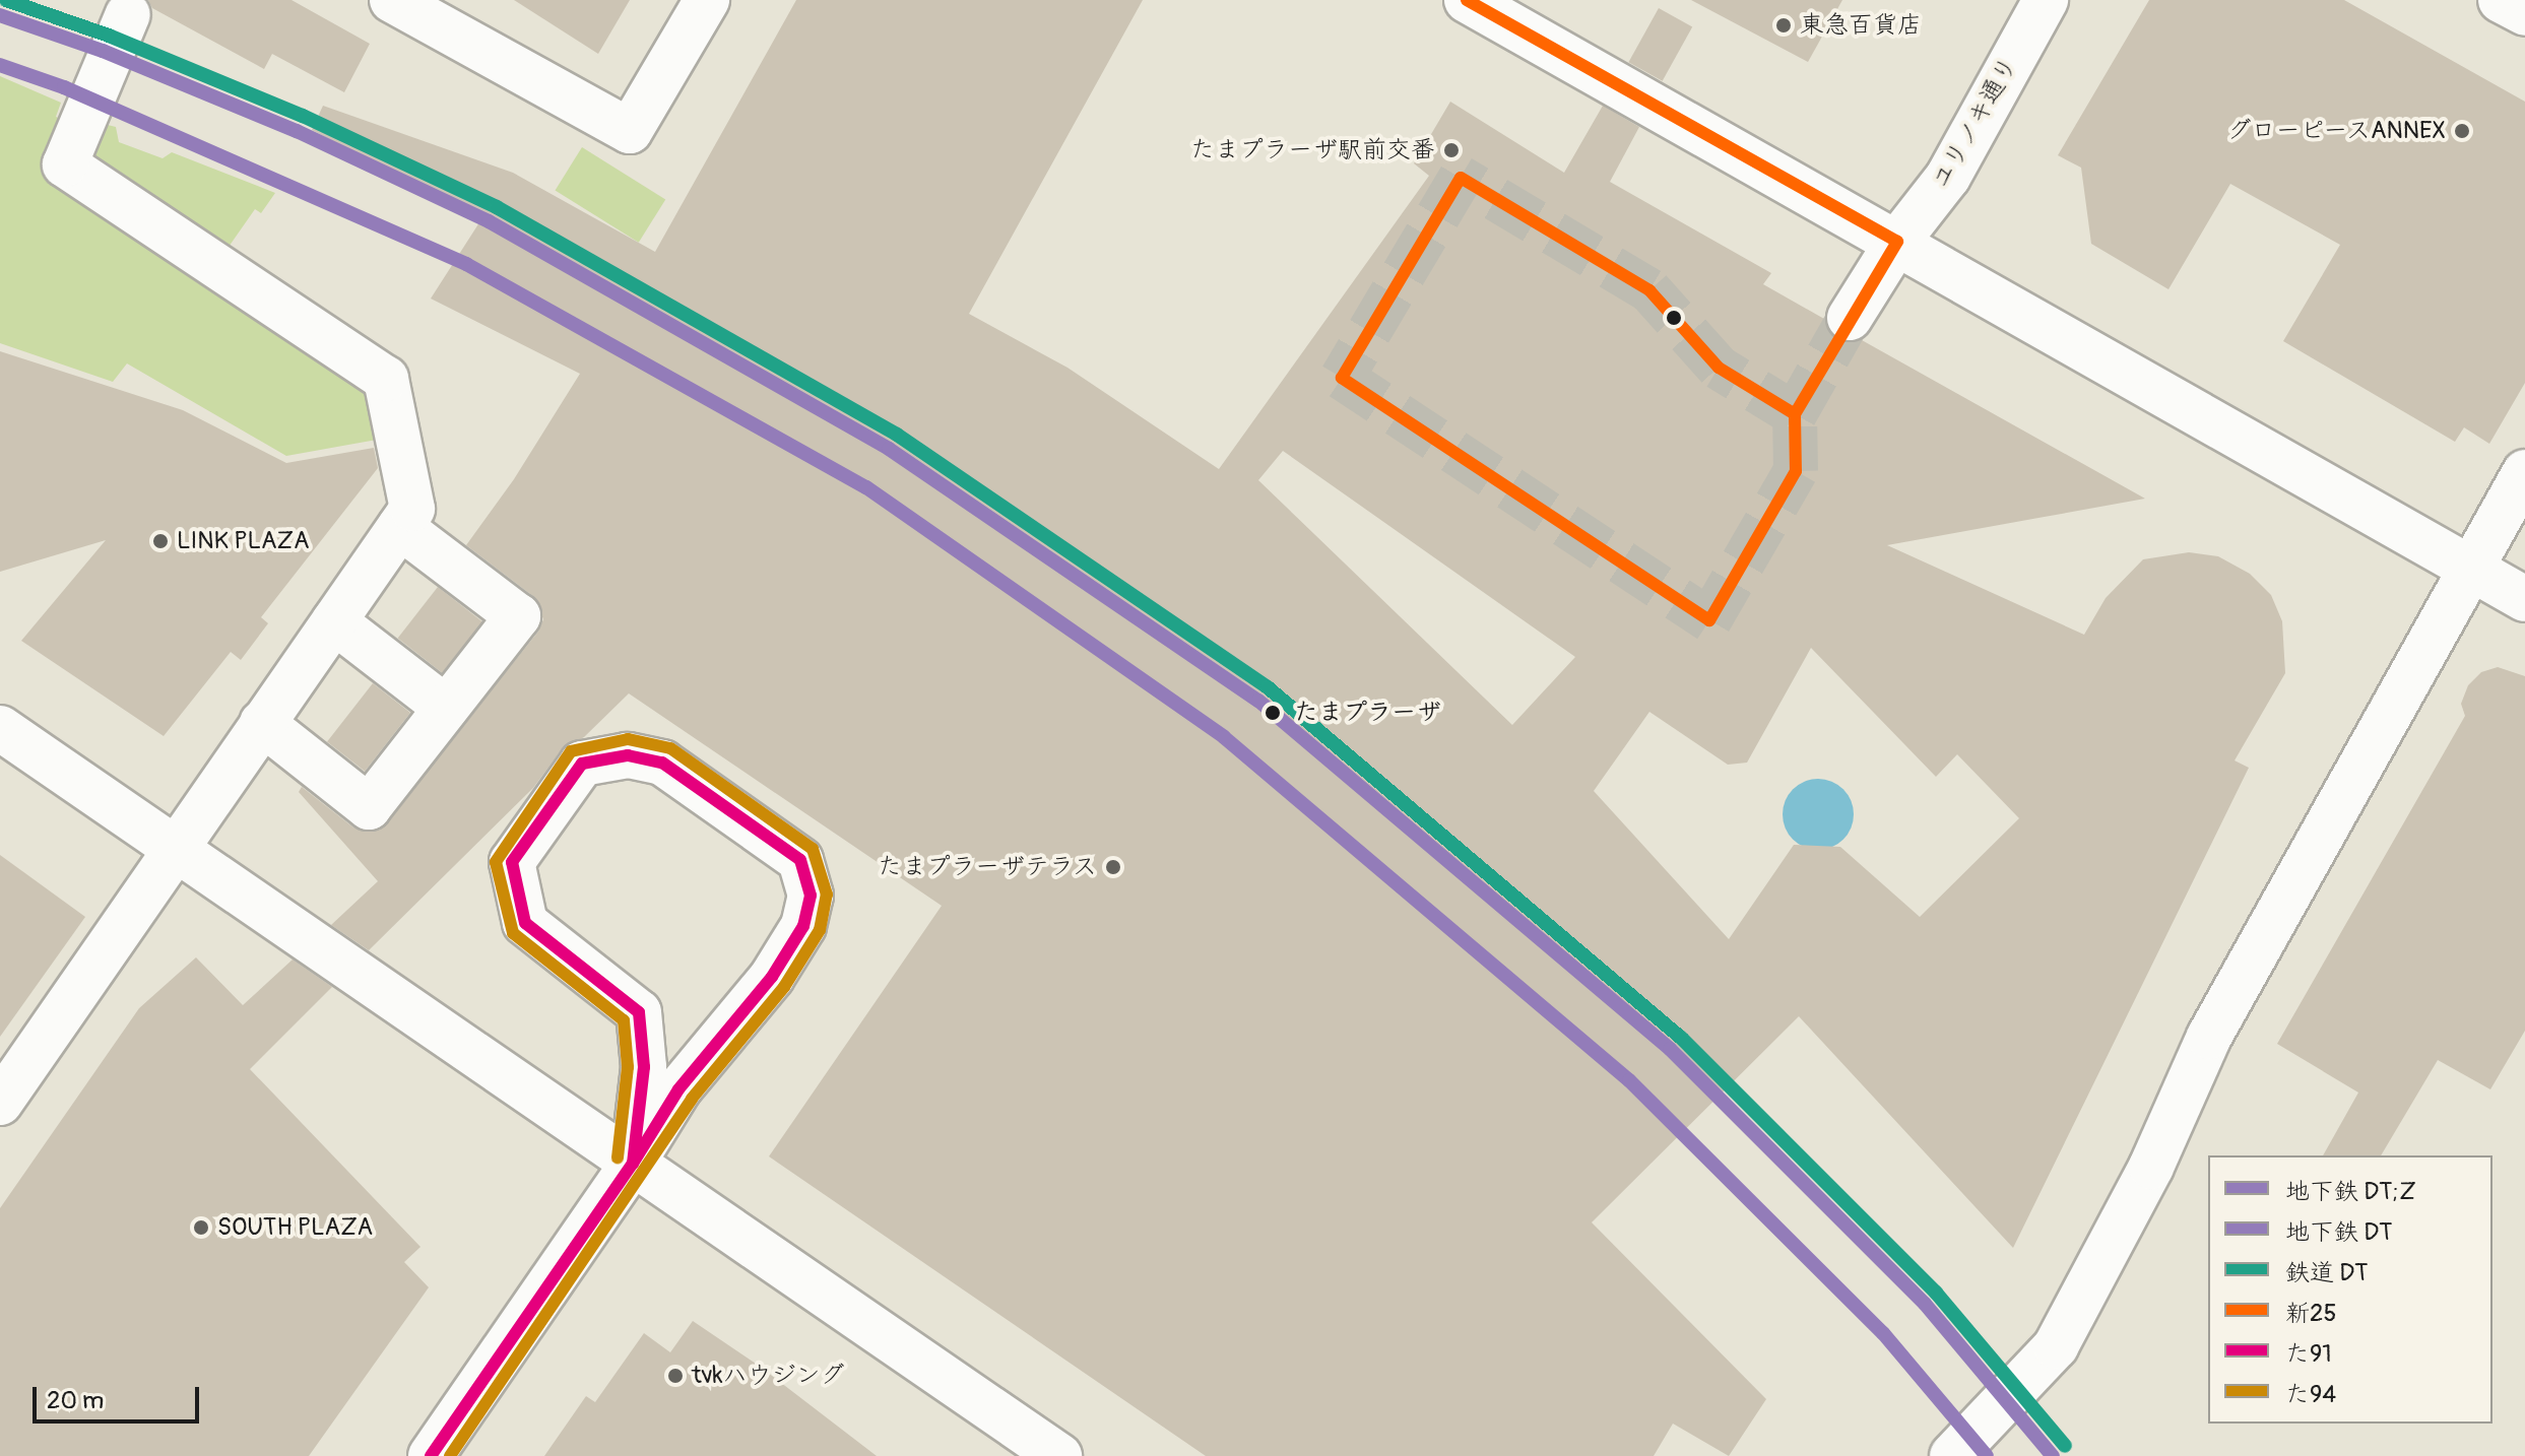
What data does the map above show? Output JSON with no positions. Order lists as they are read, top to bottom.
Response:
{
  "streets": {
    "street": ["ユリノキ通り"]
  },
  "places": [
    "東急百貨店",
    "グローピースANNEX",
    "たまプラーザ駅前交番",
    "LINK PLAZA",
    "たまプラーザ",
    "たまプラーザテラス",
    "SOUTH PLAZA",
    "tvkハウジング"
  ],
  "lines": [
    "rail line DT",
    "transit line 新25",
    "metro line DT;Z",
    "metro line DT",
    "transit line た94",
    "transit line た91"
  ],
  "legend": [
    "地下鉄 DT;Z",
    "地下鉄 DT",
    "鉄道 DT",
    "新25",
    "た91",
    "た94"
  ],
  "scale_bar": "20 m"
}
